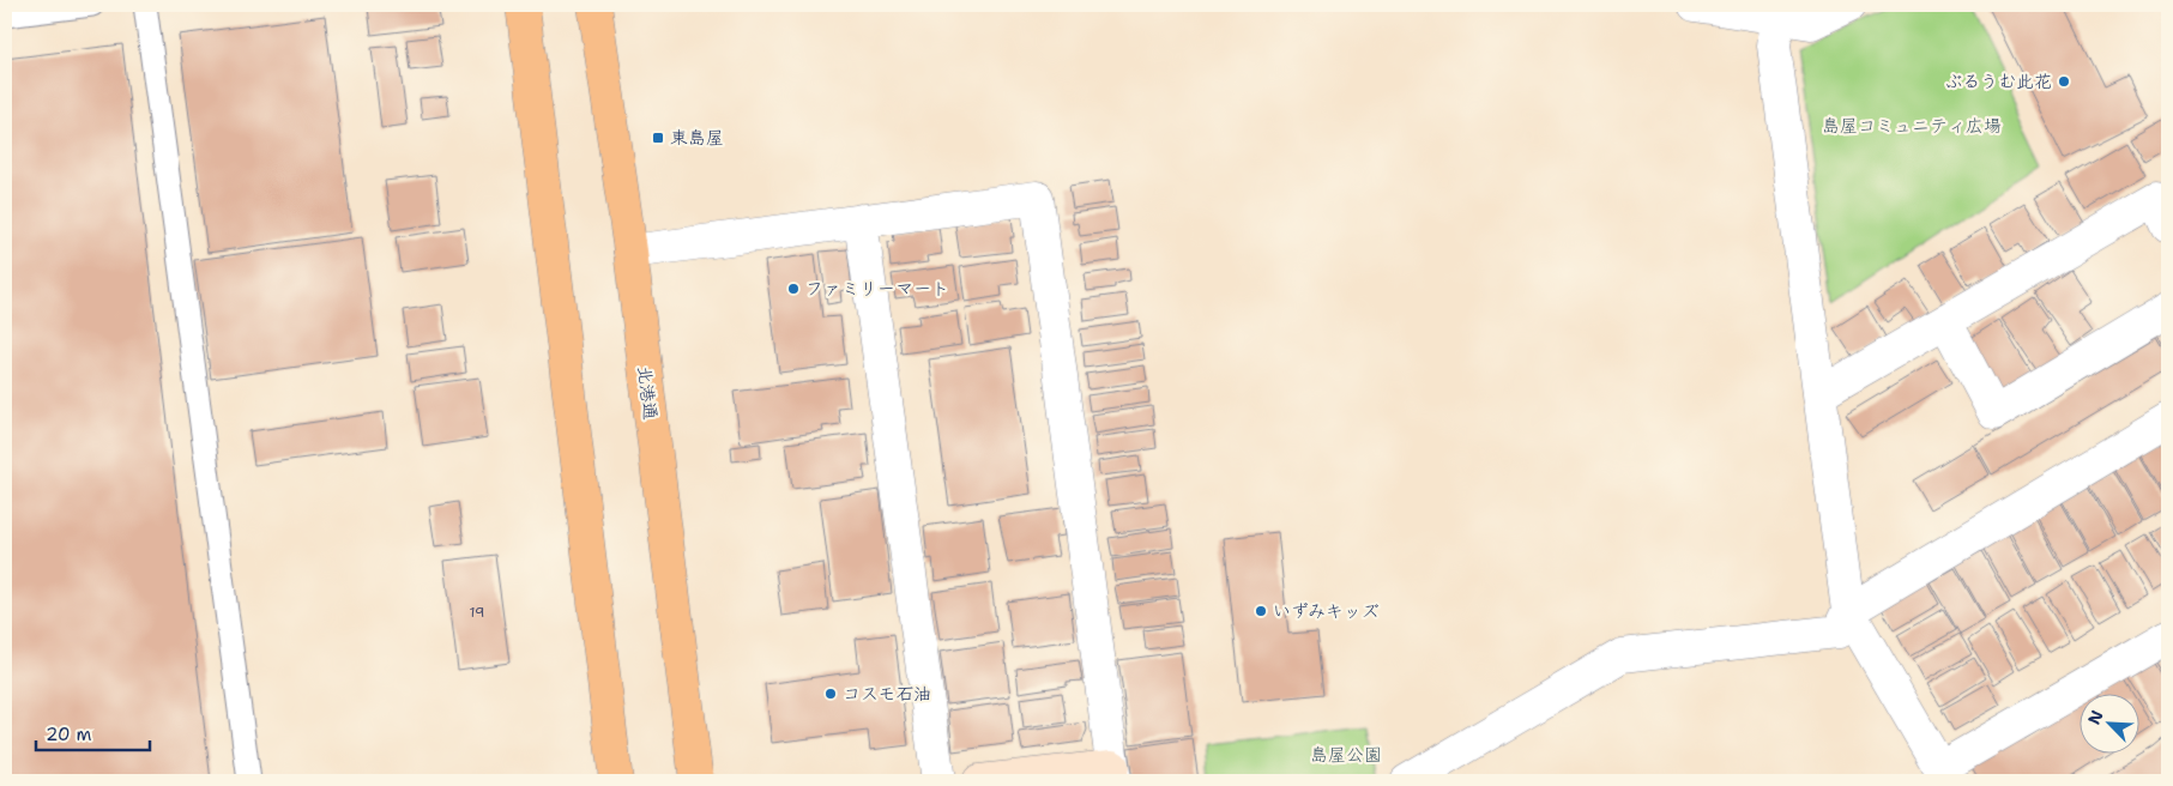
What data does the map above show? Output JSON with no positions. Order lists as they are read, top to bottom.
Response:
{
  "streets": {
    "main road": ["北港通"]
  },
  "parks": ["島屋コミュニティ広場", "島屋公園"],
  "places": {
    "other": [
      "ぶるうむ此花",
      "ファミリーマート",
      "いずみキッズ",
      "コスモ石油"
    ],
    "transit": ["東島屋"]
  },
  "house_numbers": ["19"],
  "scale_bar": "20 m",
  "north": "top left"
}
